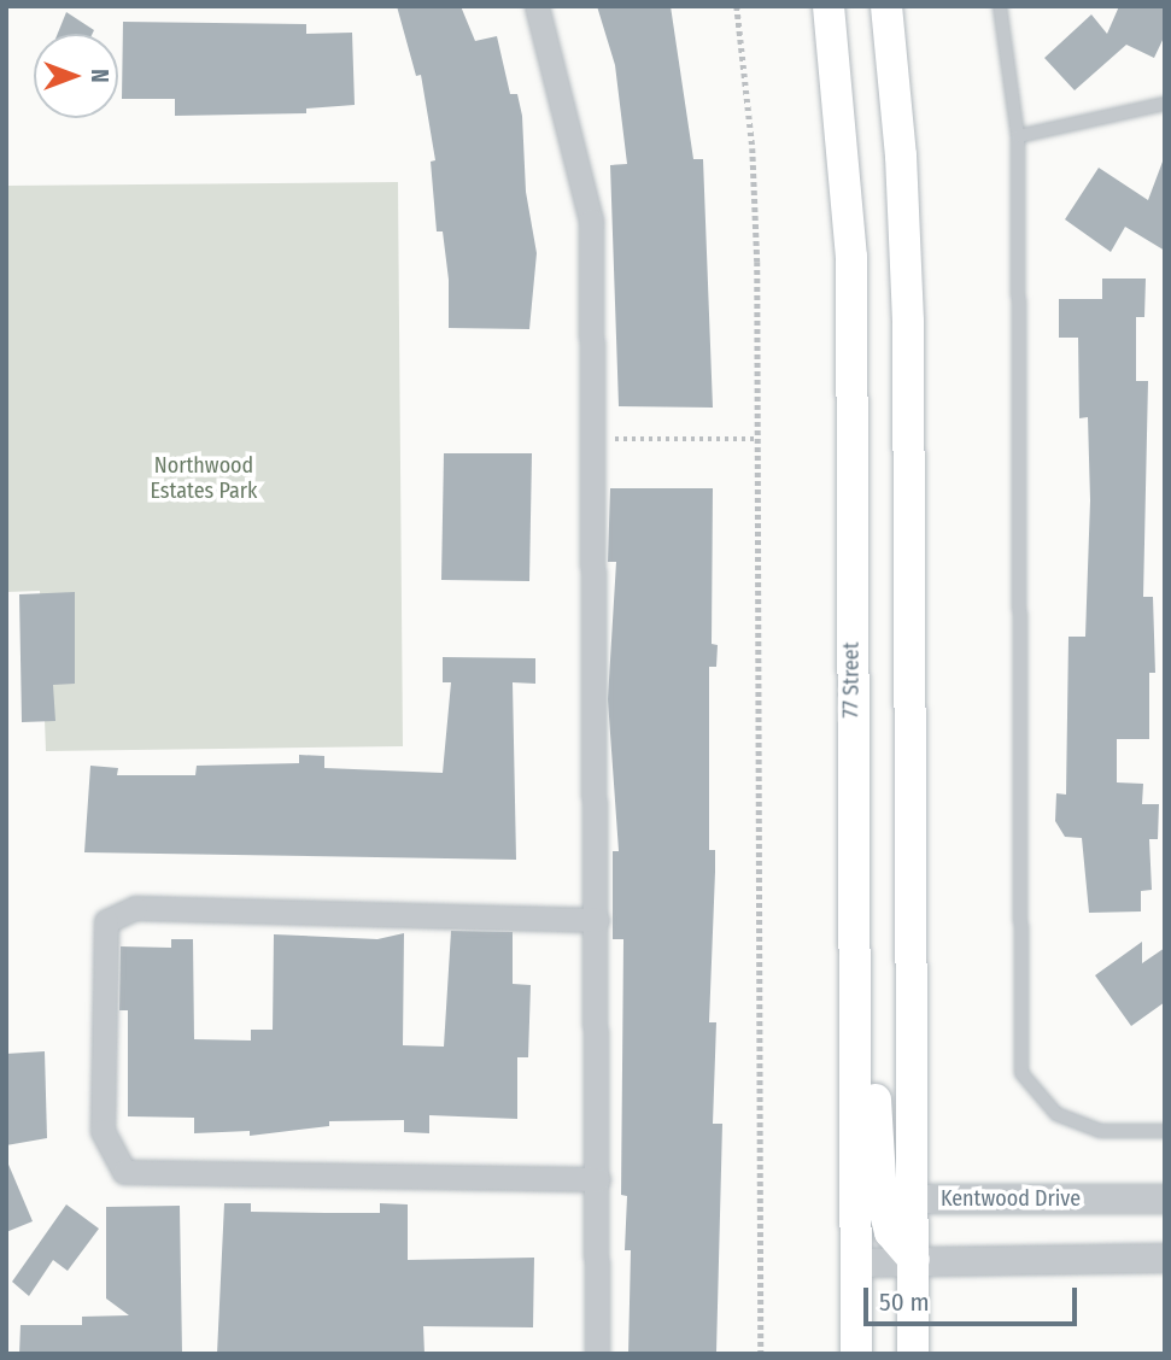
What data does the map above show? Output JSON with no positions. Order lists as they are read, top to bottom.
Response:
{
  "streets": {
    "main road": ["77 Street"],
    "street": ["Kentwood Drive"]
  },
  "crossings": [
    ["77 Street", "Kentwood Drive"]
  ],
  "parks": ["Northwood Estates Park"],
  "scale_bar": "50 m",
  "north": "right"
}
